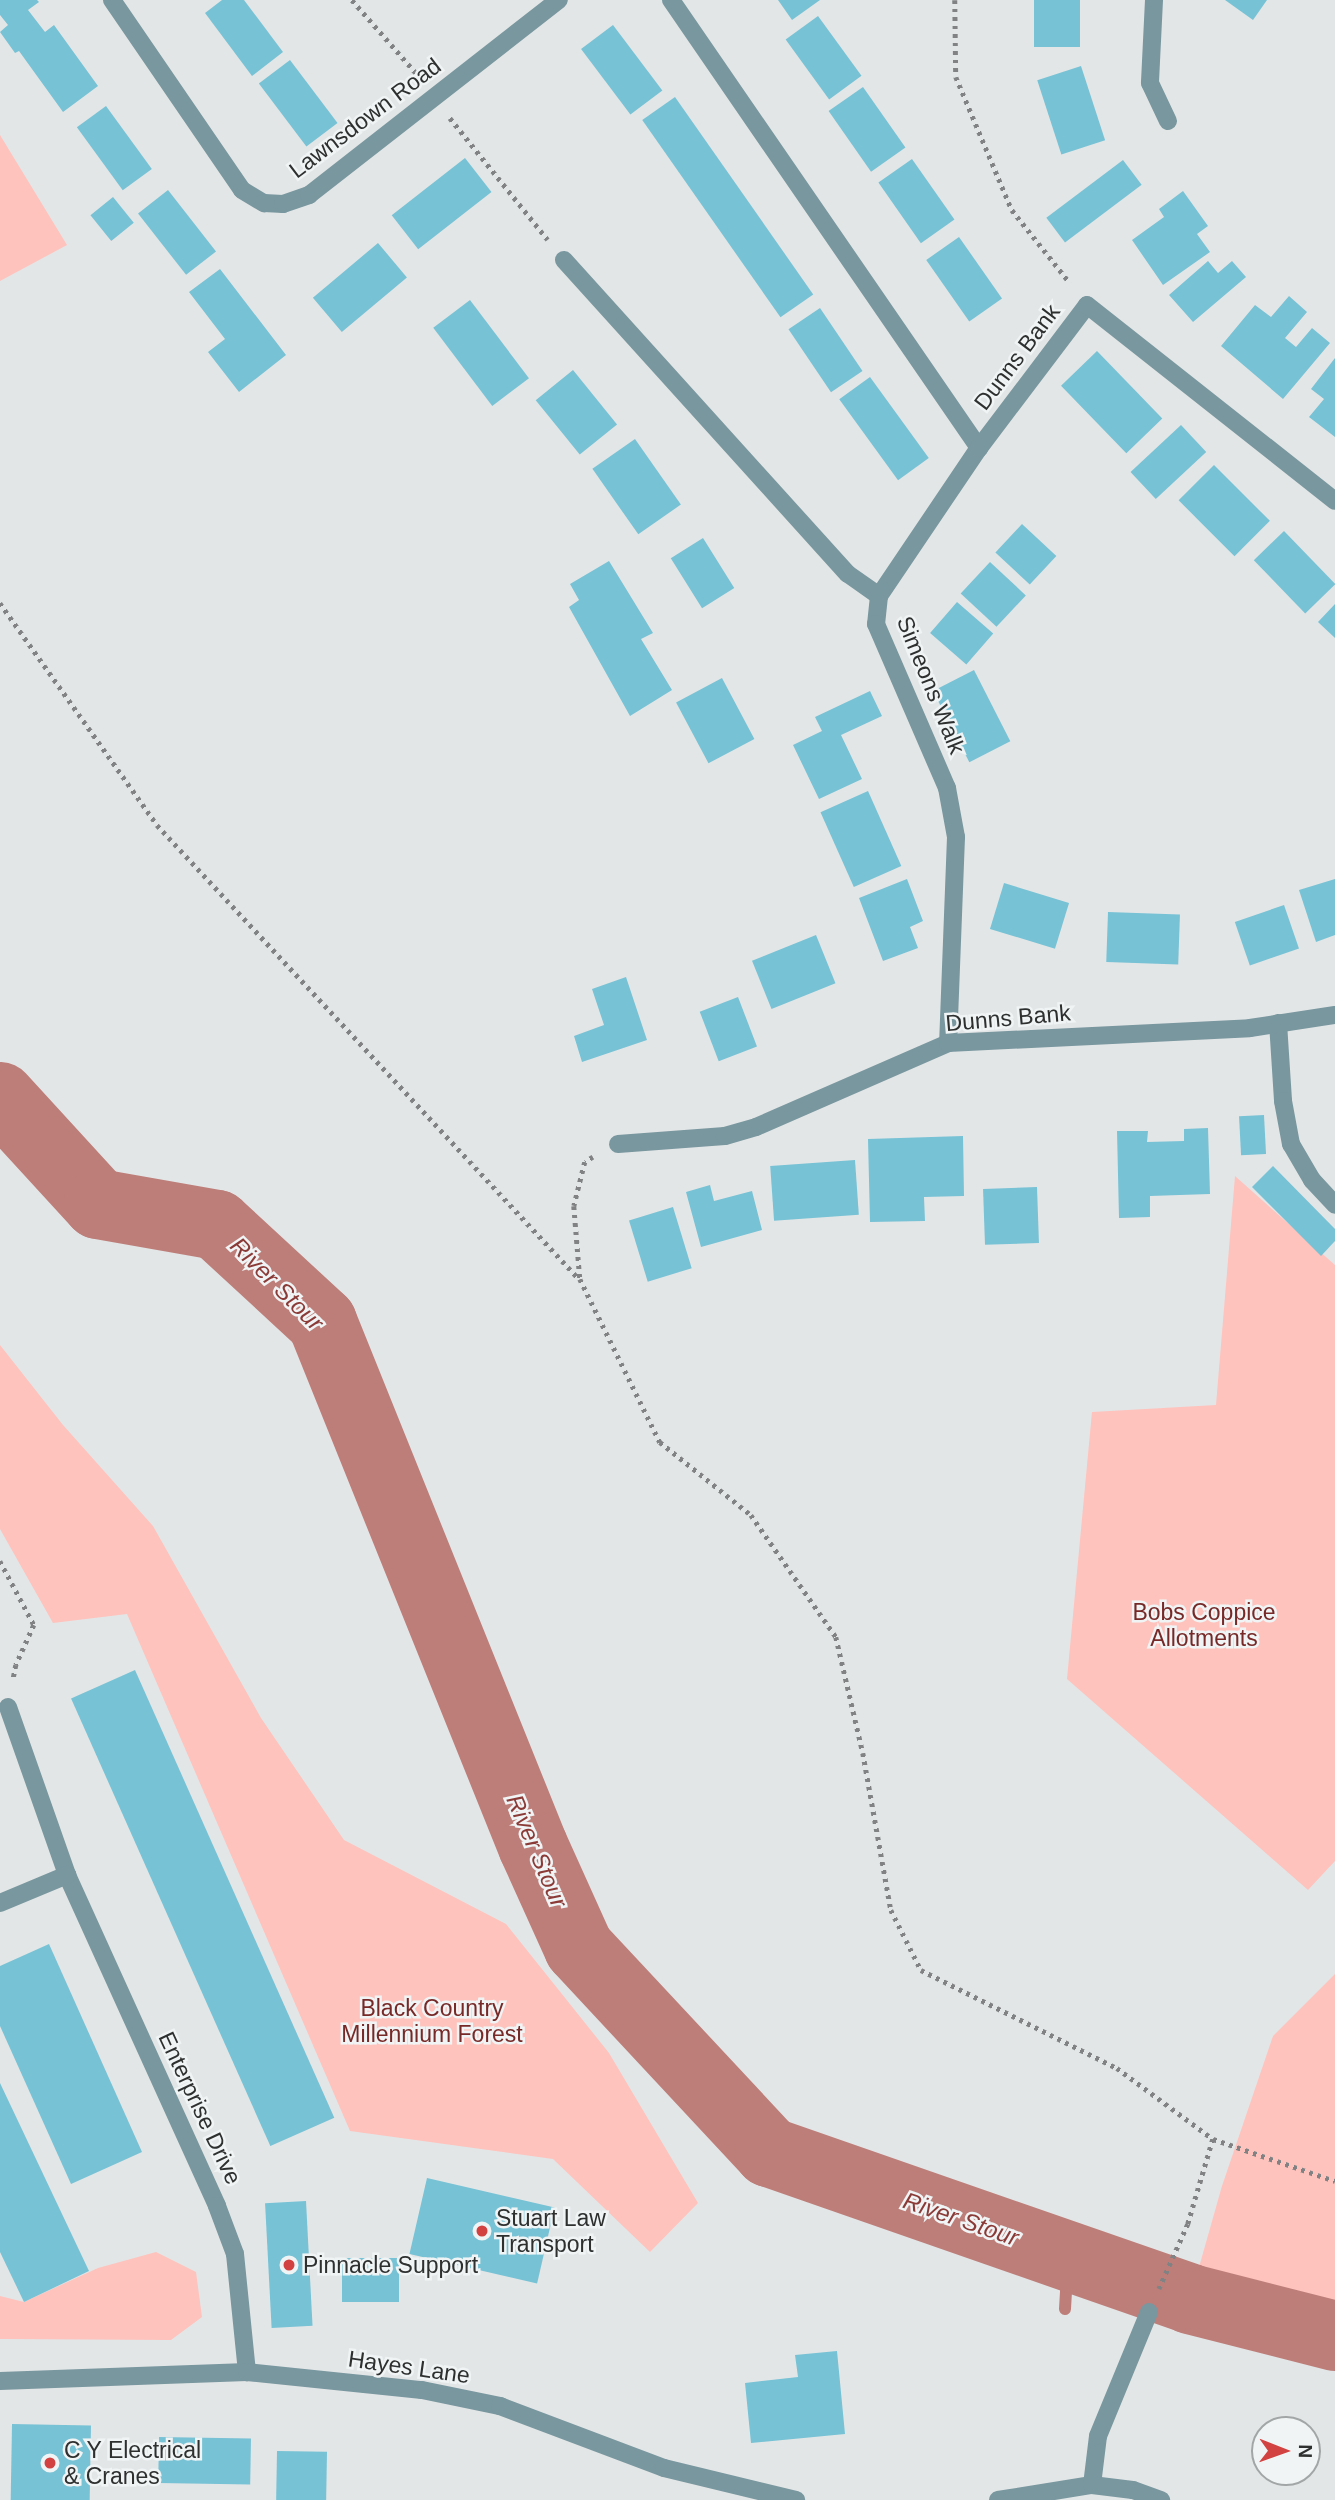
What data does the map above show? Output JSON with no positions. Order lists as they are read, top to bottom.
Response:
{
  "streets": {
    "street": [
      "Lawnsdown Road",
      "Dunns Bank",
      "Simeons Walk",
      "Enterprise Drive",
      "Hayes Lane"
    ]
  },
  "crossings": [
    ["Dunns Bank", "Simeons Walk"],
    ["Enterprise Drive", "Hayes Lane"]
  ],
  "water": ["River Stour"],
  "parks": ["Bobs Coppice Allotments", "Black Country Millennium Forest"],
  "places": ["Stuart Law Transport", "Pinnacle Support", "C Y Electrical & Cranes"],
  "north": "right"
}
